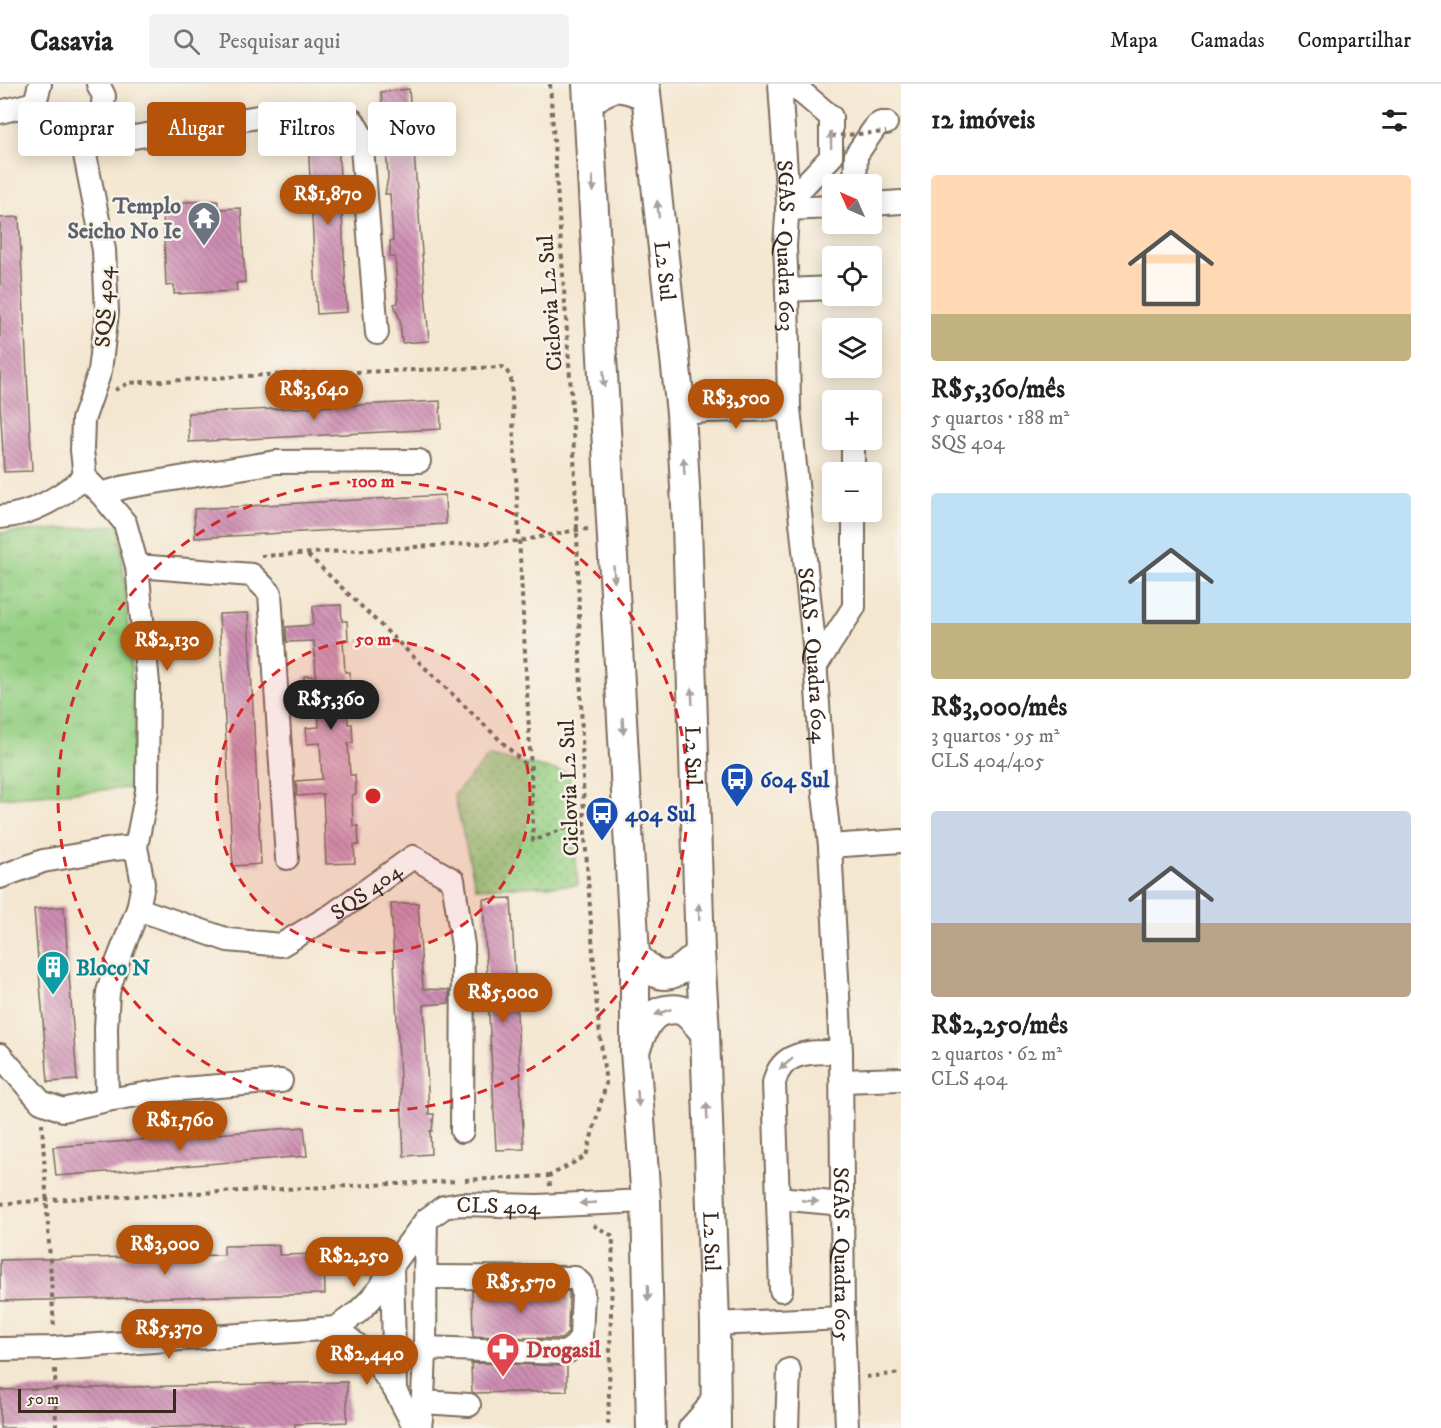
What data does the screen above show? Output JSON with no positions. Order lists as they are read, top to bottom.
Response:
{
  "streets": {
    "main road": ["L2 Sul"],
    "street": [
      "SGAS - Quadra 603",
      "SQS 404",
      "SGAS - Quadra 604",
      "CLS 404",
      "SGAS - Quadra 605"
    ],
    "path": ["Ciclovia L2 Sul"]
  },
  "crossings": [
    ["SGAS - Quadra 603", "SGAS - Quadra 604"],
    ["SGAS - Quadra 604", "SGAS - Quadra 605"]
  ],
  "places": {
    "temple": ["Templo Seicho No Ie"],
    "bus stop": ["604 Sul", "404 Sul"],
    "building": ["Bloco N"],
    "pharmacy": ["Drogasil"]
  },
  "scale_bar": "50 m",
  "north": "top left",
  "page": {
    "header": "Casavia",
    "search": "Pesquisar aqui",
    "nav": ["Mapa", "Camadas", "Compartilhar"],
    "heading": "12 imóveis",
    "chip": [
      "Comprar",
      "Alugar",
      "Filtros",
      "Novo"
    ],
    "list": [
      {
        "name": "R$5,360/mês",
        "note": "5 quartos · 188 m² · SQS 404"
      },
      {
        "name": "R$3,000/mês",
        "note": "3 quartos · 95 m² · CLS 404/405"
      },
      {
        "name": "R$2,250/mês",
        "note": "2 quartos · 62 m² · CLS 404"
      }
    ],
    "map_buttons": ["+", "−"],
    "price": [
      "R$1,870",
      "R$3,640",
      "R$3,500",
      "R$2,130",
      "R$5,360",
      "R$5,000",
      "R$1,760",
      "R$3,000",
      "R$2,250",
      "R$5,570",
      "R$5,370",
      "R$2,440"
    ],
    "scale": "50 m"
  },
  "rings": ["100 m", "50 m"]
}
